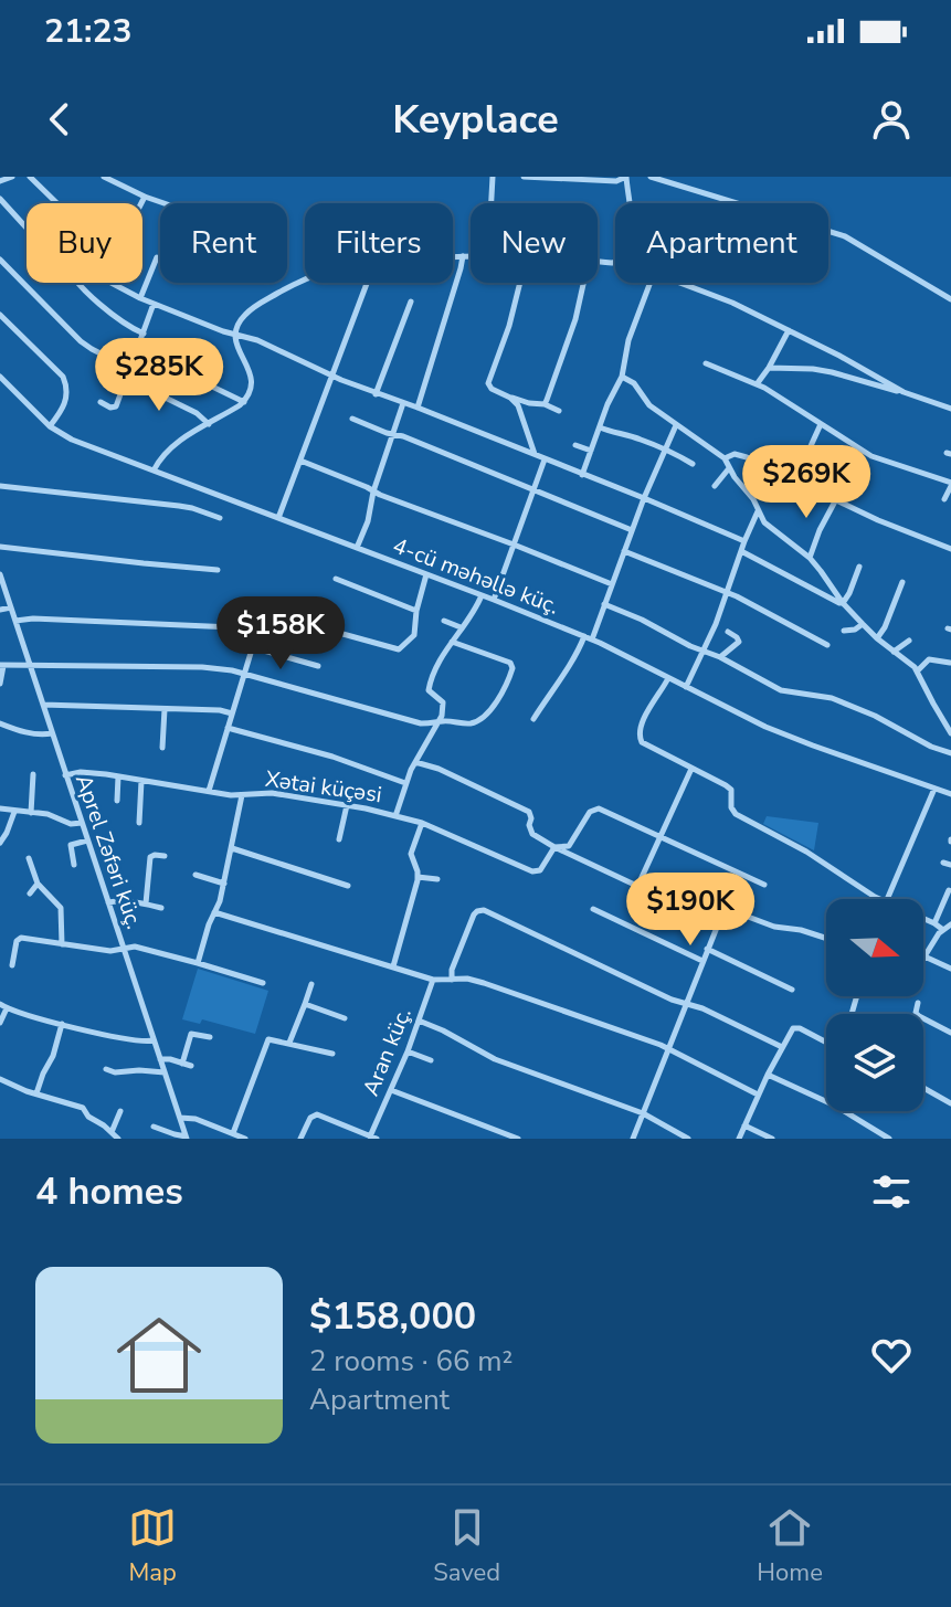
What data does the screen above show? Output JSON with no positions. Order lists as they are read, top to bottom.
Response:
{
  "streets": {
    "street": [
      "4-cü məhəllə küç.",
      "Xətai küçəsi",
      "Aprel Zəfəri küç.",
      "Aran küç."
    ]
  },
  "crossings": [
    ["Xətai küçəsi", "Aprel Zəfəri küç."]
  ],
  "north": "right",
  "page": {
    "status": "21:23",
    "header": "Keyplace",
    "chip": [
      "Buy",
      "Rent",
      "Filters",
      "New",
      "Apartment"
    ],
    "price": [
      "$285K",
      "$269K",
      "$158K",
      "$190K"
    ],
    "heading": "4 homes",
    "list": [
      {
        "name": "$158,000",
        "note": "2 rooms · 66 m² · Apartment"
      }
    ],
    "tabs": ["Map", "Saved", "Home"]
  }
}
